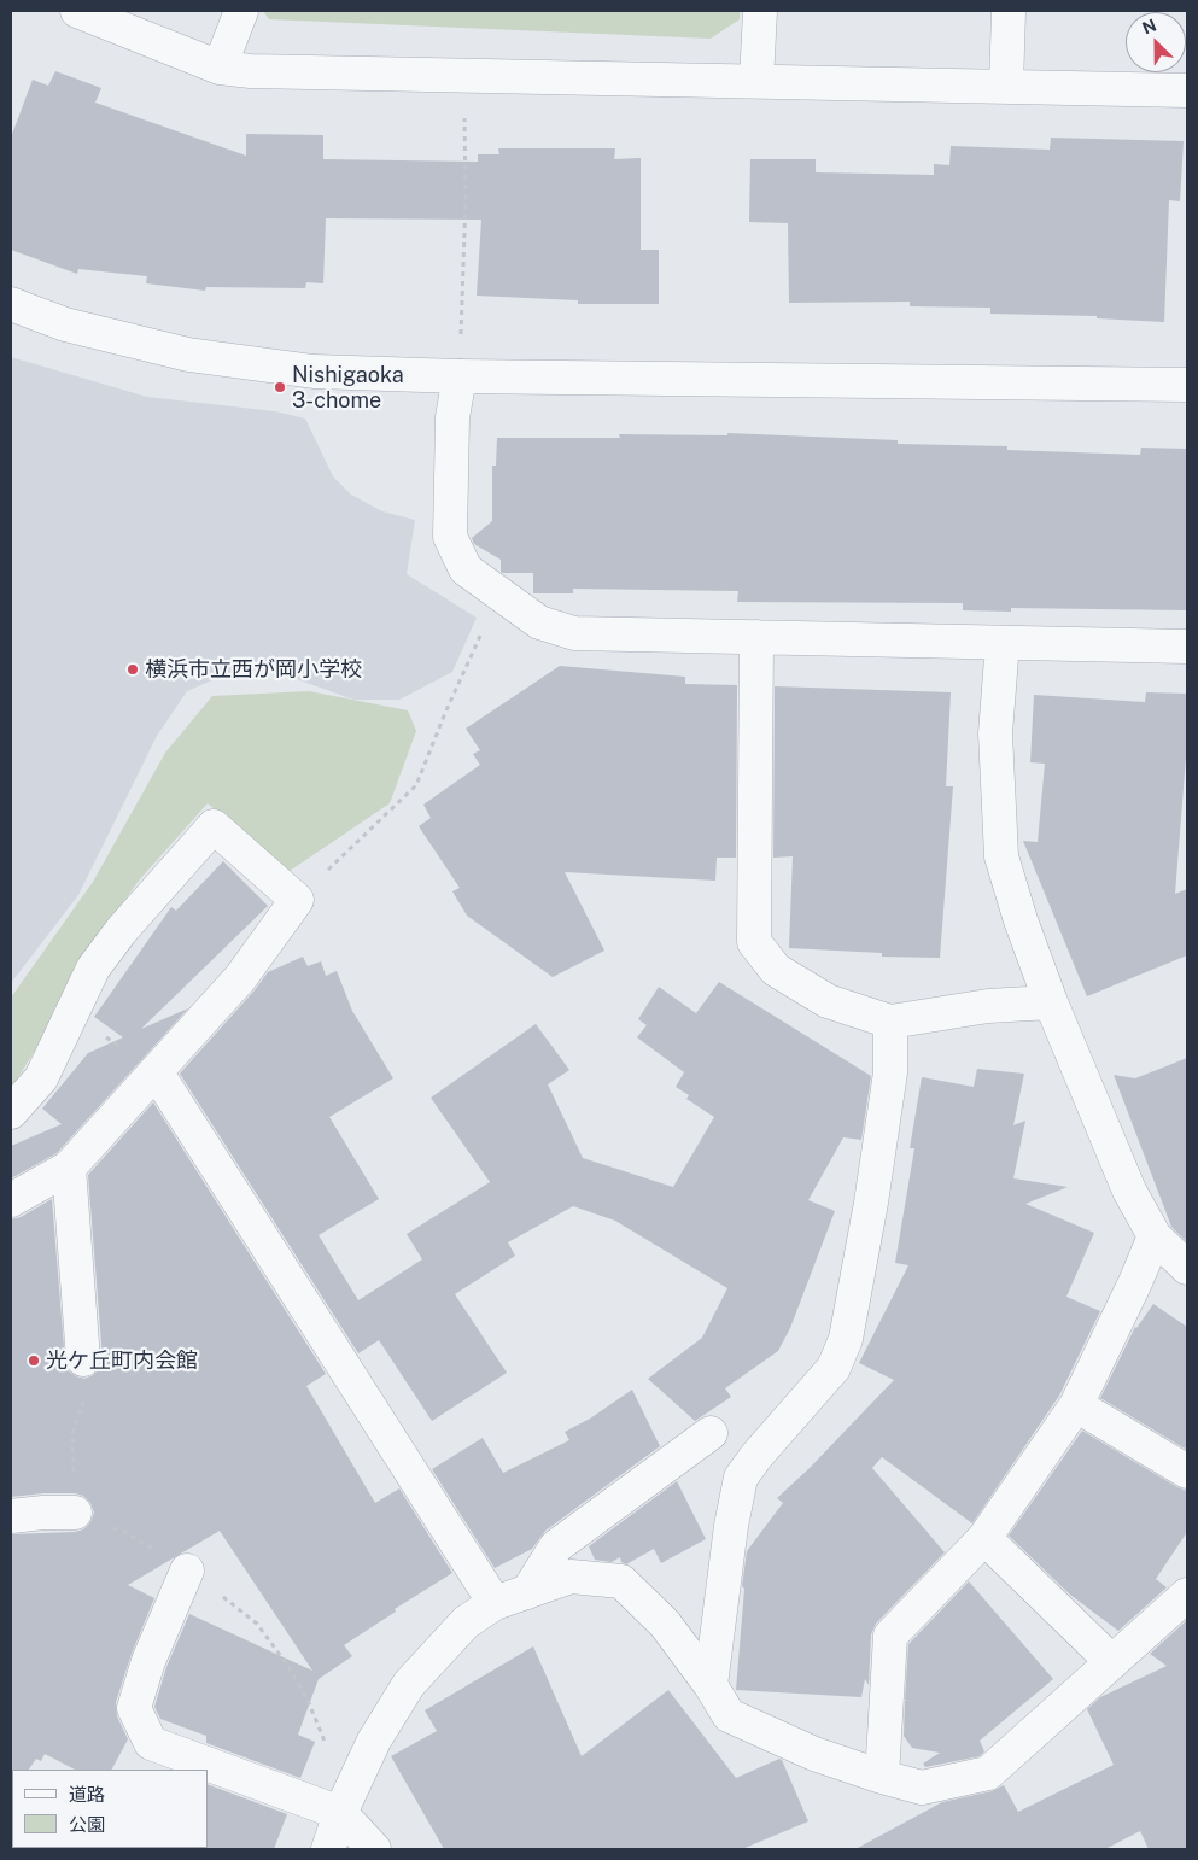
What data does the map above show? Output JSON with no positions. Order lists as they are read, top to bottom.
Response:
{
  "places": ["Nishigaoka 3-chome", "横浜市立西が岡小学校", "光ケ丘町内会館"],
  "legend": ["道路", "公園"],
  "north": "top left"
}
